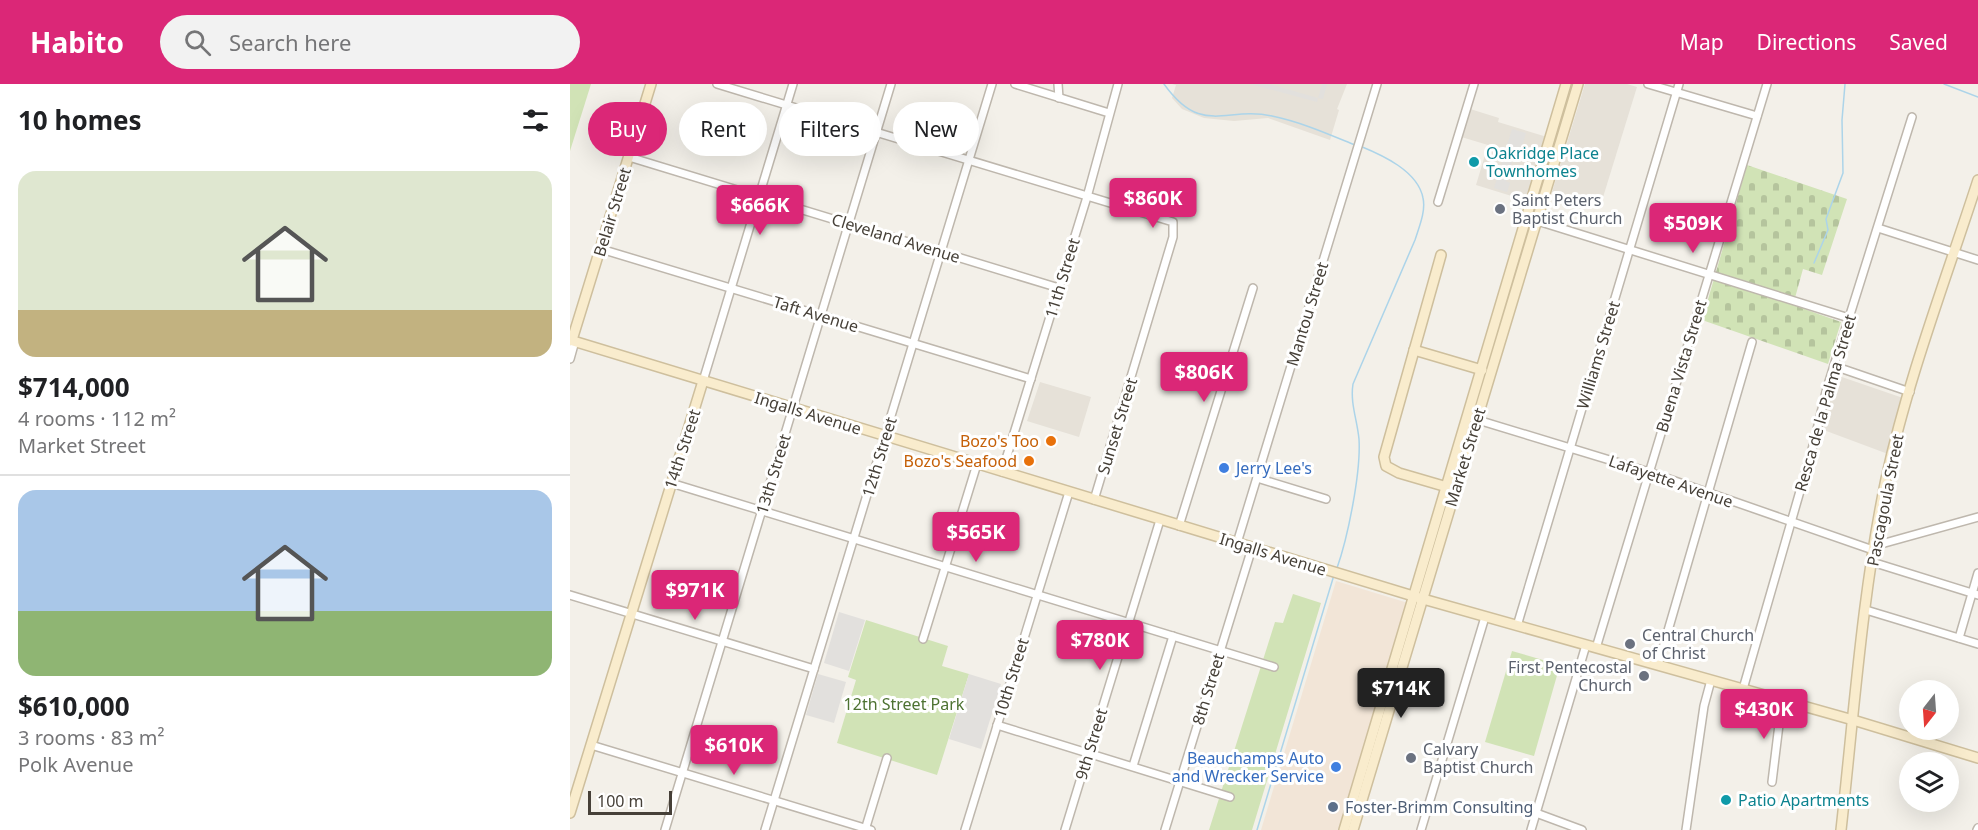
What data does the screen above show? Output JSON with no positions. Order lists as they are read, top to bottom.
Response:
{
  "streets": {
    "street": [
      "Belair Street",
      "Cleveland Avenue",
      "11th Street",
      "Taft Avenue",
      "Mantou Street",
      "Williams Street",
      "Buena Vista Street",
      "Resca de la Palma Street",
      "Ingalls Avenue",
      "Sunset Street",
      "14th Street",
      "12th Street",
      "Market Street",
      "13th Street",
      "Lafayette Avenue",
      "Pascagoula Street",
      "10th Street",
      "8th Street",
      "9th Street"
    ]
  },
  "crossings": [
    ["Belair Street", "Cleveland Avenue"],
    ["Belair Street", "Taft Avenue"],
    ["Belair Street", "Ingalls Avenue"],
    ["Cleveland Avenue", "11th Street"],
    ["Cleveland Avenue", "14th Street"],
    ["Cleveland Avenue", "12th Street"],
    ["Cleveland Avenue", "13th Street"],
    ["11th Street", "Taft Avenue"],
    ["11th Street", "Ingalls Avenue"],
    ["11th Street", "Sunset Street"],
    ["Taft Avenue", "14th Street"],
    ["Taft Avenue", "12th Street"],
    ["Taft Avenue", "13th Street"],
    ["Mantou Street", "Ingalls Avenue"],
    ["Williams Street", "Ingalls Avenue"],
    ["Williams Street", "Lafayette Avenue"],
    ["Buena Vista Street", "Ingalls Avenue"],
    ["Buena Vista Street", "Lafayette Avenue"],
    ["Resca de la Palma Street", "Ingalls Avenue"],
    ["Resca de la Palma Street", "Lafayette Avenue"],
    ["Ingalls Avenue", "Sunset Street"],
    ["Ingalls Avenue", "14th Street"],
    ["Ingalls Avenue", "12th Street"],
    ["Ingalls Avenue", "Market Street"],
    ["Ingalls Avenue", "13th Street"],
    ["Ingalls Avenue", "Pascagoula Street"],
    ["Ingalls Avenue", "10th Street"],
    ["Ingalls Avenue", "8th Street"],
    ["Ingalls Avenue", "9th Street"],
    ["Market Street", "Lafayette Avenue"],
    ["Lafayette Avenue", "Pascagoula Street"]
  ],
  "parks": ["12th Street Park"],
  "places": [
    "Oakridge Place Townhomes",
    "Saint Peters Baptist Church",
    "Bozo's Too",
    "Bozo's Seafood",
    "Jerry Lee's",
    "Central Church of Christ",
    "First Pentecostal Church",
    "Calvary Baptist Church",
    "Beauchamps Auto and Wrecker Service",
    "Patio Apartments",
    "Foster-Brimm Consulting"
  ],
  "scale_bar": "100 m",
  "north": "bottom",
  "page": {
    "header": "Habito",
    "search": "Search here",
    "nav": ["Map", "Directions", "Saved"],
    "heading": "10 homes",
    "chip": [
      "Buy",
      "Rent",
      "Filters",
      "New"
    ],
    "list": [
      {
        "name": "$714,000",
        "note": "4 rooms · 112 m² · Market Street"
      },
      {
        "name": "$610,000",
        "note": "3 rooms · 83 m² · Polk Avenue"
      }
    ],
    "price": [
      "$860K",
      "$666K",
      "$509K",
      "$806K",
      "$565K",
      "$971K",
      "$780K",
      "$714K",
      "$430K",
      "$610K"
    ],
    "scale": "100 m"
  }
}
